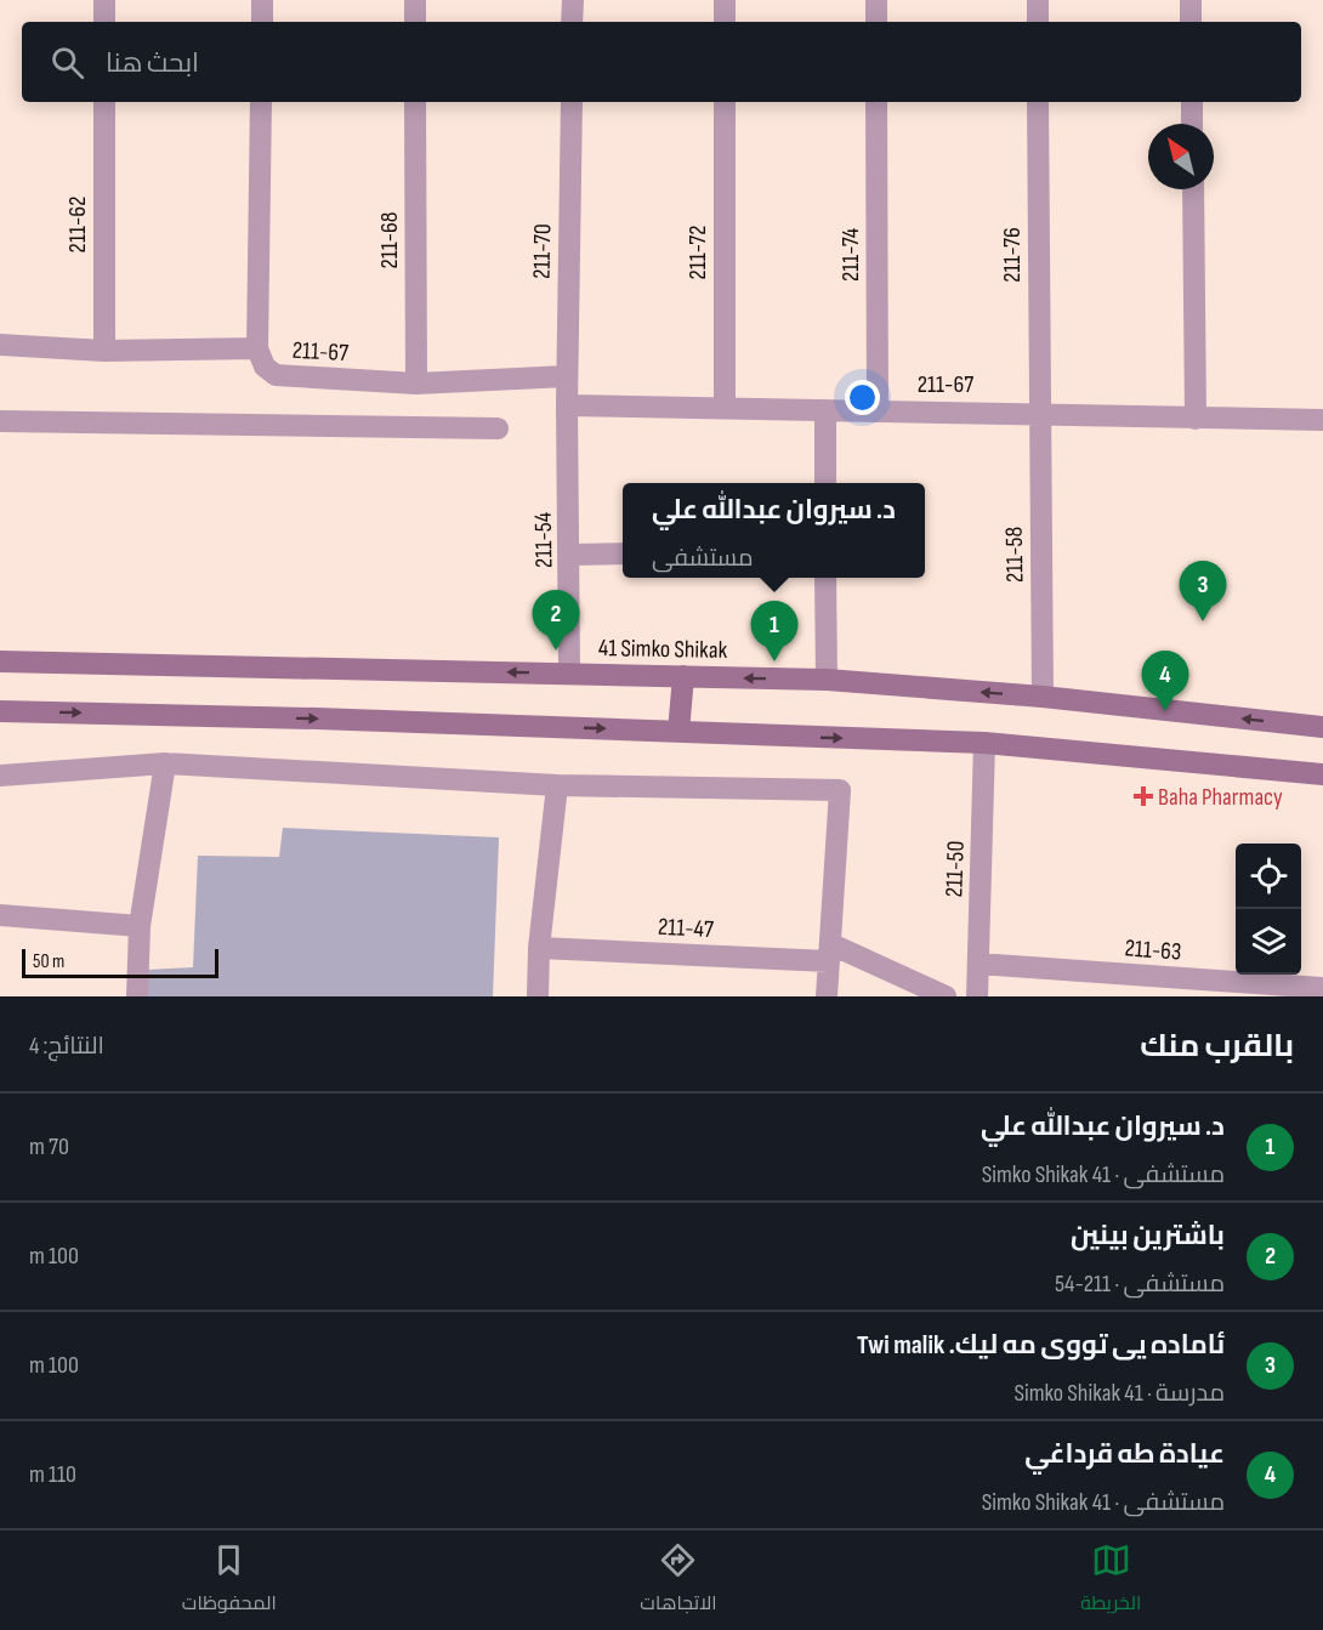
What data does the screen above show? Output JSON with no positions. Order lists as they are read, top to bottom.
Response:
{
  "streets": {
    "main road": ["41 Simko Shikak"],
    "street": [
      "211-62",
      "211-68",
      "211-70",
      "211-72",
      "211-74",
      "211-76",
      "211-67",
      "211-54",
      "211-58",
      "211-50",
      "211-47",
      "211-63"
    ]
  },
  "crossings": [
    ["211-62", "211-67"],
    ["211-68", "211-67"],
    ["211-70", "211-67"],
    ["211-70", "211-54"],
    ["211-72", "211-67"],
    ["211-74", "211-67"],
    ["211-76", "211-67"],
    ["211-76", "211-58"],
    ["211-67", "211-54"],
    ["211-67", "211-58"],
    ["211-54", "41 Simko Shikak"],
    ["211-58", "41 Simko Shikak"],
    ["211-50", "211-63"]
  ],
  "places": {
    "health": ["Baha Pharmacy"]
  },
  "scale_bar": "50 m",
  "north": "top left",
  "page": {
    "search": "ابحث هنا",
    "popup": ["د. سيروان عبدالله علي", "مستشفى"],
    "pins": [
      "3",
      "2",
      "1",
      "4"
    ],
    "scale": "50 m",
    "heading": ["بالقرب منك", "النتائج: 4"],
    "list": [
      {
        "mark": "1",
        "name": "د. سيروان عبدالله علي",
        "note": "مستشفى · 41 Simko Shikak",
        "value": "70 m"
      },
      {
        "mark": "2",
        "name": "باشترين بينين",
        "note": "مستشفى · 211-54",
        "value": "100 m"
      },
      {
        "mark": "3",
        "name": "ئاماده يى تووى مه ليك. Twi malik",
        "note": "مدرسة · 41 Simko Shikak",
        "value": "100 m"
      },
      {
        "mark": "4",
        "name": "عيادة طه قرداغي",
        "note": "مستشفى · 41 Simko Shikak",
        "value": "110 m"
      }
    ],
    "nav": ["الخريطة", "الاتجاهات", "المحفوظات"]
  }
}
